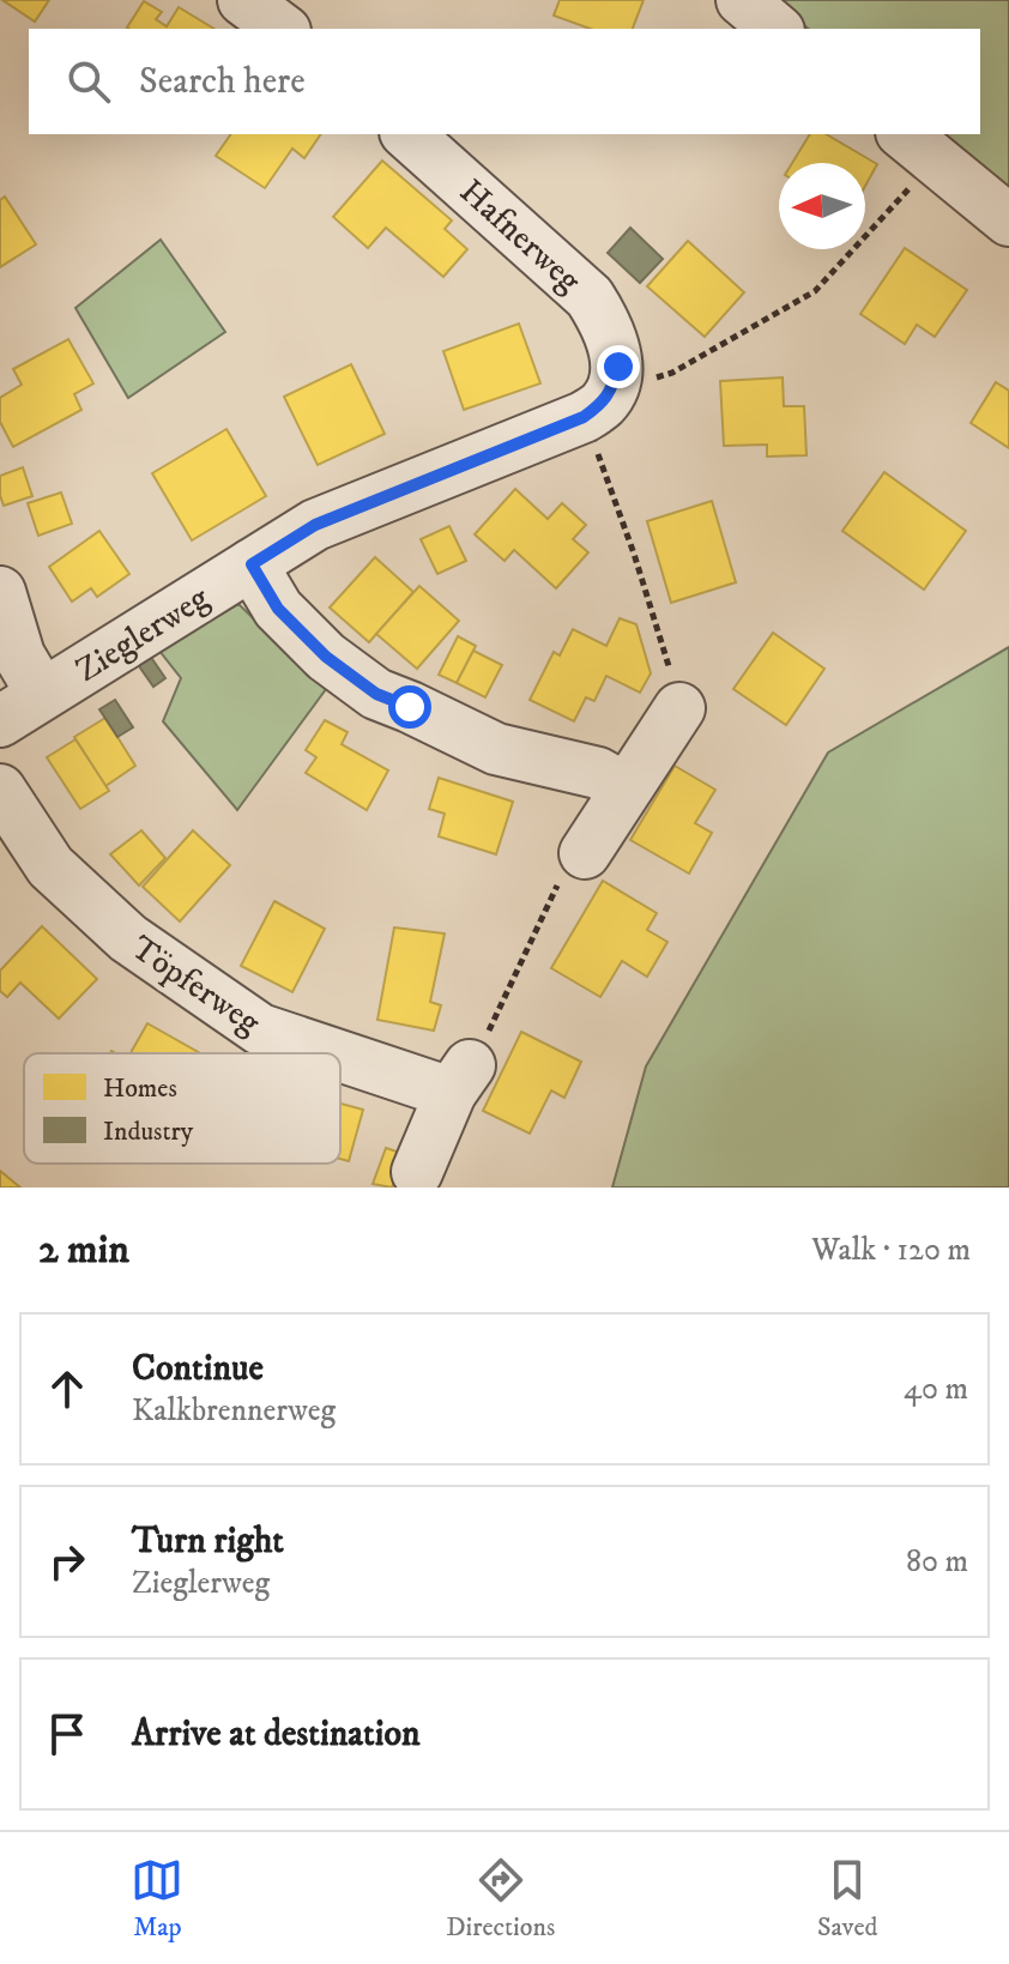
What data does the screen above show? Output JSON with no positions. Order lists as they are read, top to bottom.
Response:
{
  "streets": {
    "street": ["Hafnerweg", "Zieglerweg", "Töpferweg"]
  },
  "crossings": [
    ["Hafnerweg", "Zieglerweg"]
  ],
  "legend": ["Homes", "Industry"],
  "north": "left",
  "page": {
    "search": "Search here",
    "heading": ["2 min", "Walk · 120 m"],
    "list": [
      ["Continue", "Kalkbrennerweg", "40 m"],
      ["Turn right", "Zieglerweg", "80 m"],
      "Arrive at destination"
    ],
    "nav": ["Map", "Directions", "Saved"]
  }
}
